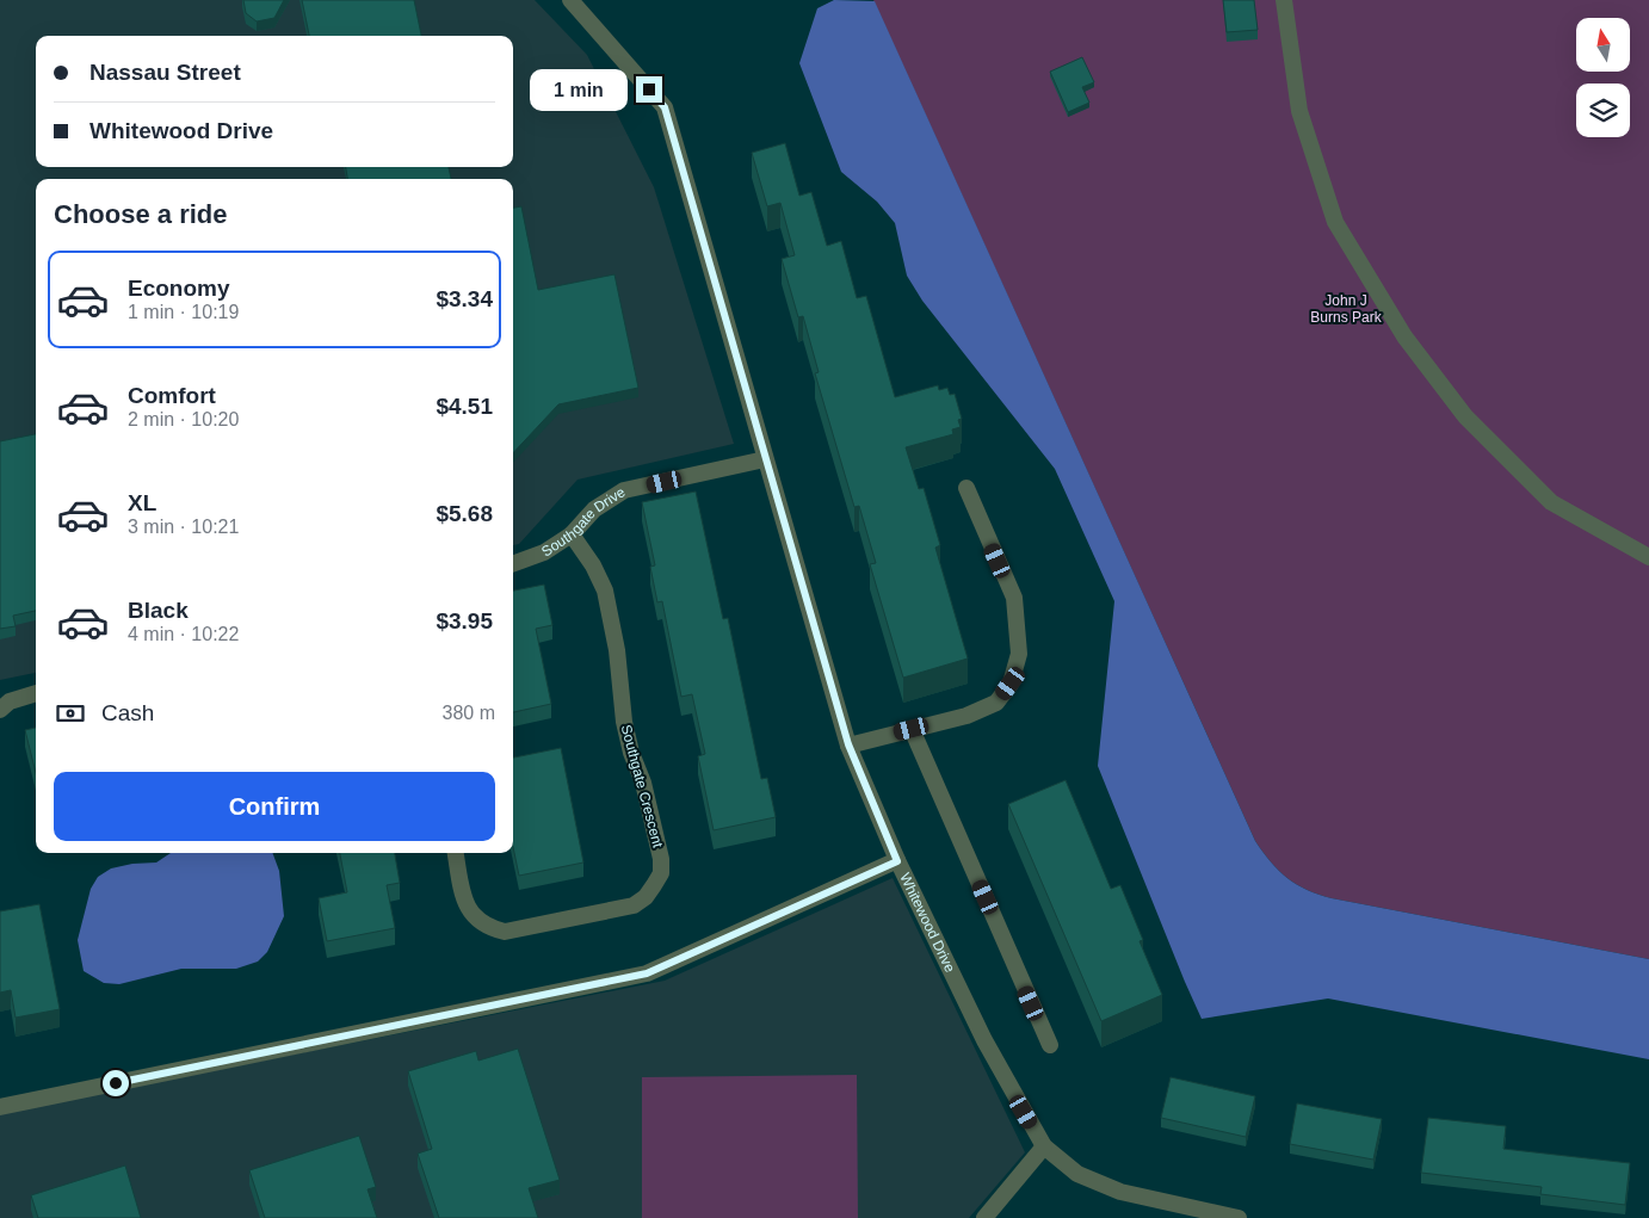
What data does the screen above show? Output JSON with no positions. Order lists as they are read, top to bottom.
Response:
{
  "streets": {
    "street": ["Southgate Drive", "Southgate Crescent", "Whitewood Drive"]
  },
  "crossings": [
    ["Southgate Drive", "Southgate Crescent"],
    ["Southgate Drive", "Whitewood Drive"]
  ],
  "parks": ["John J Burns Park"],
  "north": "top",
  "page": {
    "banner": ["Nassau Street", "Whitewood Drive"],
    "bubble": "1 min",
    "heading": "Choose a ride",
    "list": [
      {
        "name": "Economy",
        "note": "1 min · 10:19",
        "value": "$3.34"
      },
      {
        "name": "Comfort",
        "note": "2 min · 10:20",
        "value": "$4.51"
      },
      {
        "name": "XL",
        "note": "3 min · 10:21",
        "value": "$5.68"
      },
      {
        "name": "Black",
        "note": "4 min · 10:22",
        "value": "$3.95"
      }
    ],
    "pay": ["Cash", "380 m"],
    "buttons": "Confirm"
  }
}
